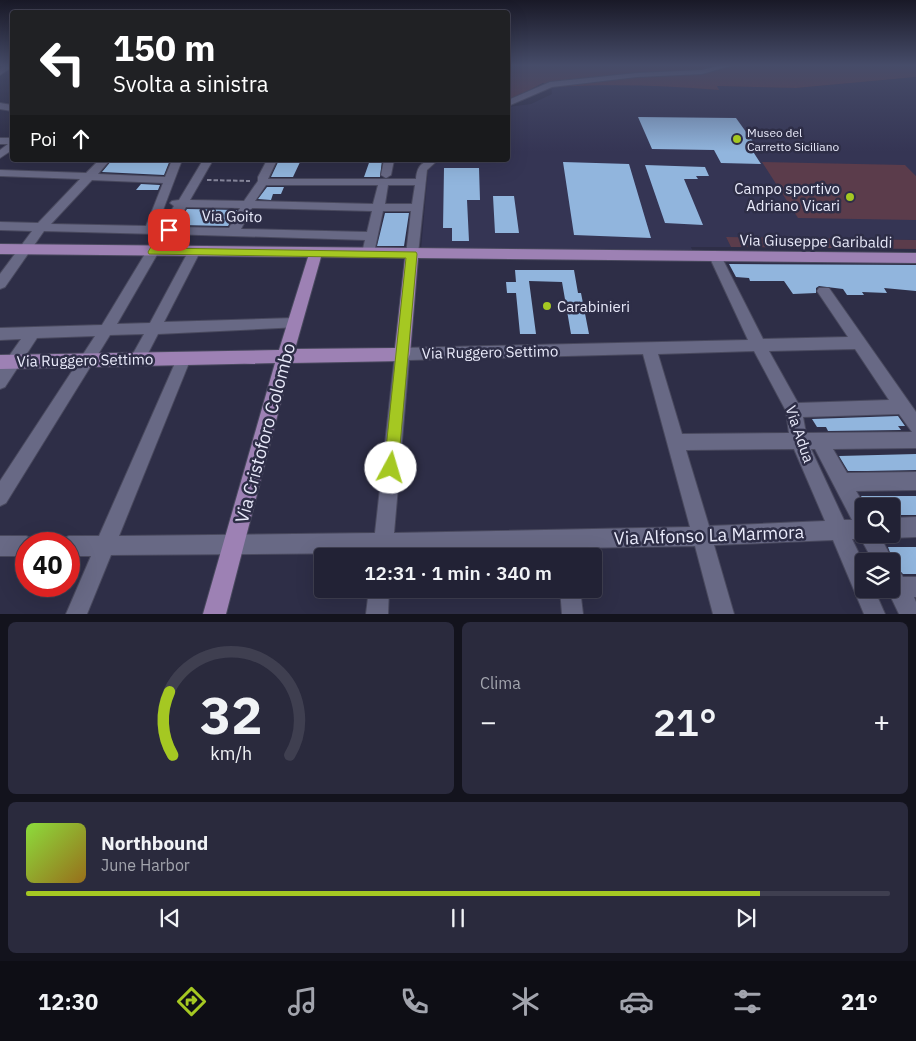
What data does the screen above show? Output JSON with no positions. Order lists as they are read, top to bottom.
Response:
{
  "streets": {
    "main road": ["Via Giuseppe Garibaldi", "Via Ruggero Settimo", "Via Cristoforo Colombo"],
    "street": ["Via Goito", "Via Adua", "Via Alfonso La Marmora"]
  },
  "crossings": [
    ["Via Giuseppe Garibaldi", "Via Cristoforo Colombo"],
    ["Via Giuseppe Garibaldi", "Via Adua"],
    ["Via Ruggero Settimo", "Via Cristoforo Colombo"],
    ["Via Ruggero Settimo", "Via Adua"],
    ["Via Cristoforo Colombo", "Via Alfonso La Marmora"],
    ["Via Adua", "Via Alfonso La Marmora"]
  ],
  "places": ["Museo del Carretto Siciliano", "Campo sportivo Adriano Vicari", "Carabinieri"],
  "page": {
    "turn": ["150 m", "Svolta a sinistra"],
    "then": "Poi",
    "limit": "40",
    "trip": "12:31 · 1 min · 340 m",
    "tile": "Clima",
    "heat": ["−", "21°", "+"],
    "song": ["Northbound", "June Harbor"],
    "tabs": ["12:30", "21°"],
    "gauge": ["32", "km/h"]
  }
}
